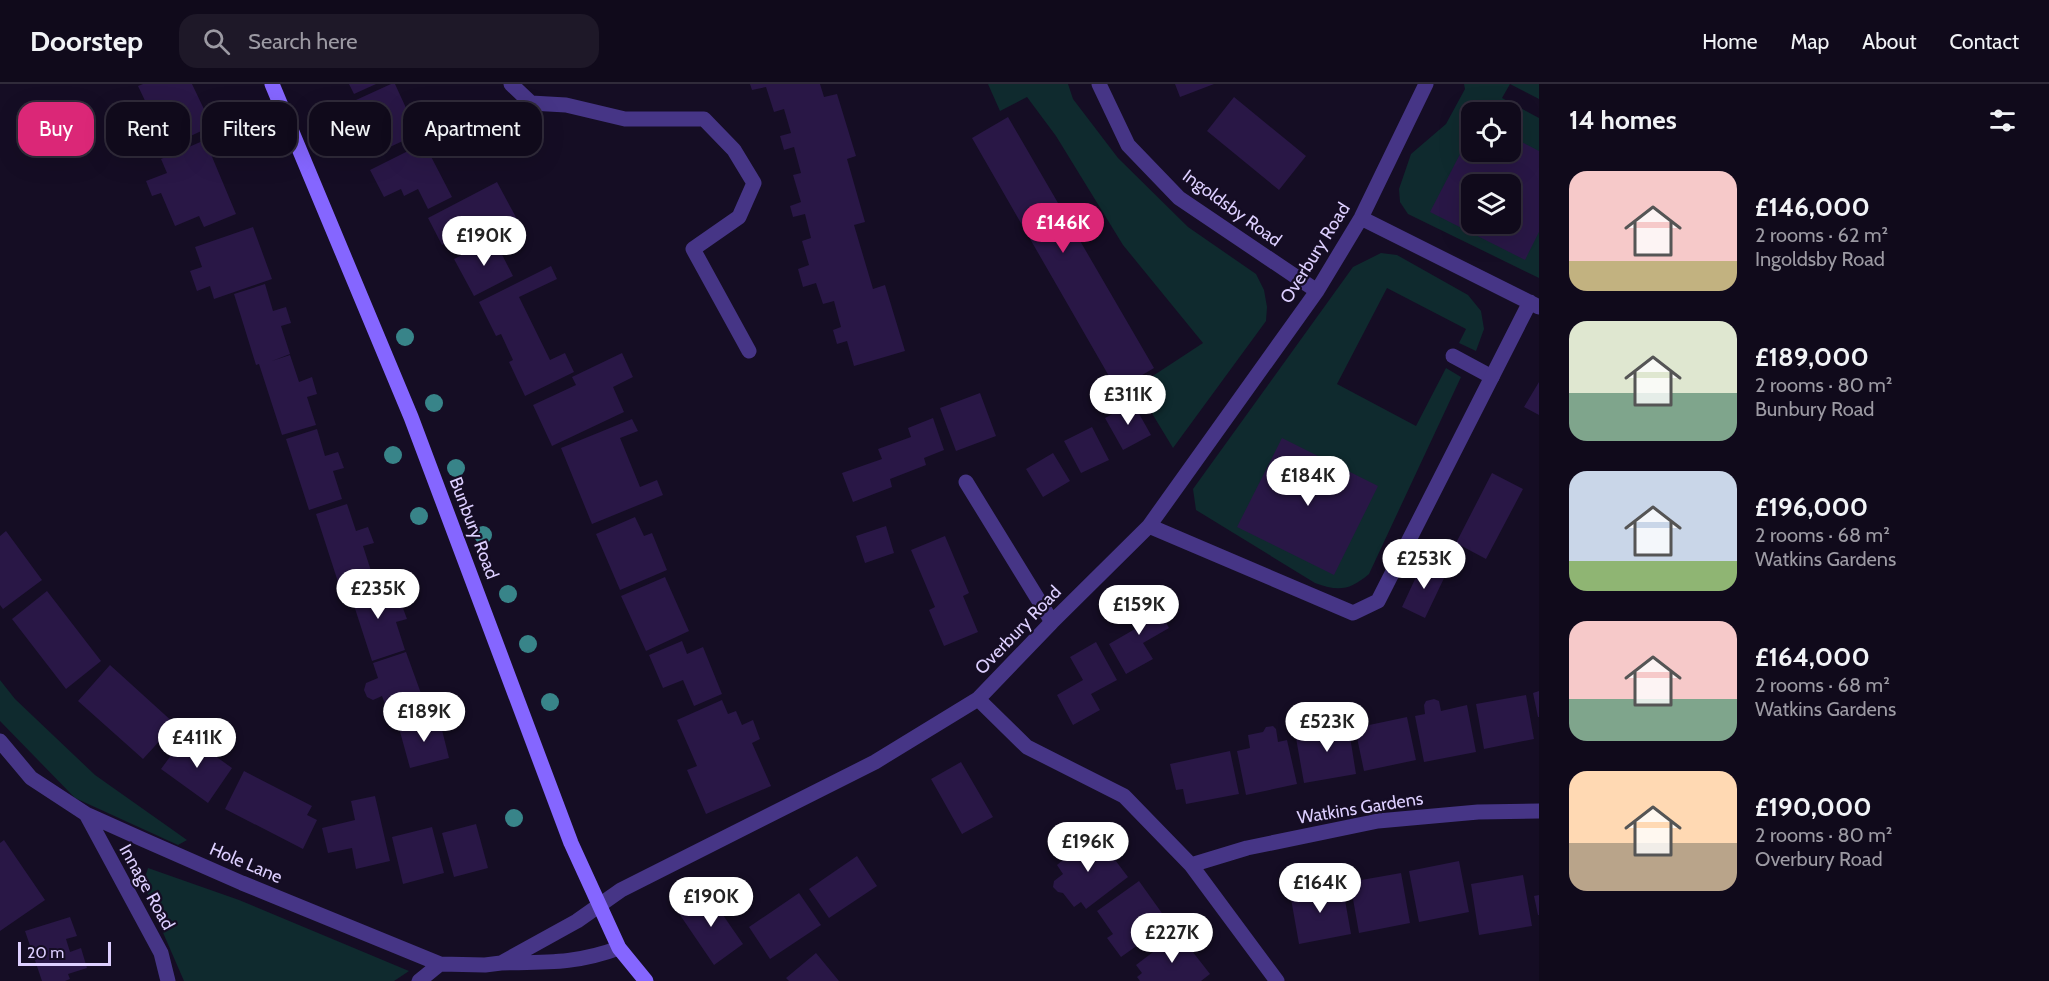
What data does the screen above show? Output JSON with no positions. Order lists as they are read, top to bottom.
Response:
{
  "streets": {
    "main road": ["Bunbury Road"],
    "street": [
      "Ingoldsby Road",
      "Overbury Road",
      "Watkins Gardens",
      "Hole Lane",
      "Innage Road"
    ]
  },
  "crossings": [
    ["Ingoldsby Road", "Overbury Road"],
    ["Overbury Road", "Bunbury Road"],
    ["Overbury Road", "Hole Lane"],
    ["Bunbury Road", "Hole Lane"],
    ["Hole Lane", "Innage Road"]
  ],
  "scale_bar": "20 m",
  "page": {
    "header": "Doorstep",
    "search": "Search here",
    "nav": [
      "Home",
      "Map",
      "About",
      "Contact"
    ],
    "heading": "14 homes",
    "chip": [
      "Buy",
      "Rent",
      "Filters",
      "New",
      "Apartment"
    ],
    "list": [
      {
        "name": "£146,000",
        "note": "2 rooms · 62 m² · Ingoldsby Road"
      },
      {
        "name": "£189,000",
        "note": "2 rooms · 80 m² · Bunbury Road"
      },
      {
        "name": "£196,000",
        "note": "2 rooms · 68 m² · Watkins Gardens"
      },
      {
        "name": "£164,000",
        "note": "2 rooms · 68 m² · Watkins Gardens"
      },
      {
        "name": "£190,000",
        "note": "2 rooms · 80 m² · Overbury Road"
      }
    ],
    "price": [
      "£146K",
      "£190K",
      "£311K",
      "£184K",
      "£253K",
      "£235K",
      "£159K",
      "£189K",
      "£523K",
      "£411K",
      "£196K",
      "£164K",
      "£190K",
      "£227K"
    ],
    "scale": "20 m"
  }
}
